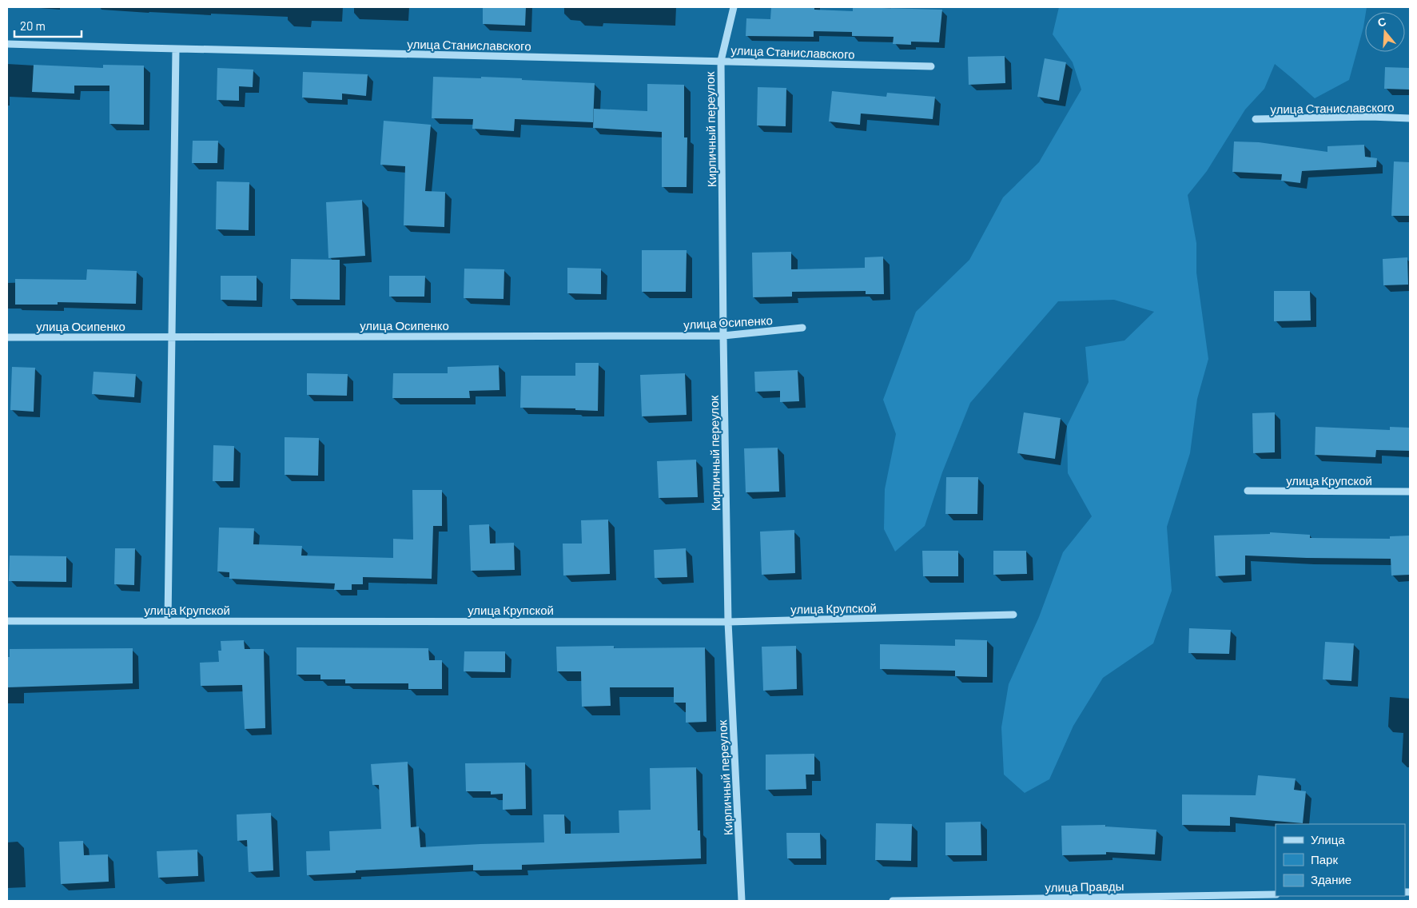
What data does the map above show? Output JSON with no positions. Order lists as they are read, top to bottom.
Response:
{
  "streets": {
    "street": [
      "улица Станиславского",
      "Кирпичный переулок",
      "улица Осипенко",
      "улица Крупской",
      "улица Правды"
    ]
  },
  "crossings": [
    ["улица Станиславского", "Кирпичный переулок"],
    ["Кирпичный переулок", "улица Осипенко"],
    ["Кирпичный переулок", "улица Крупской"]
  ],
  "legend": ["Улица", "Парк", "Здание"],
  "scale_bar": "20 m",
  "north": "top"
}
